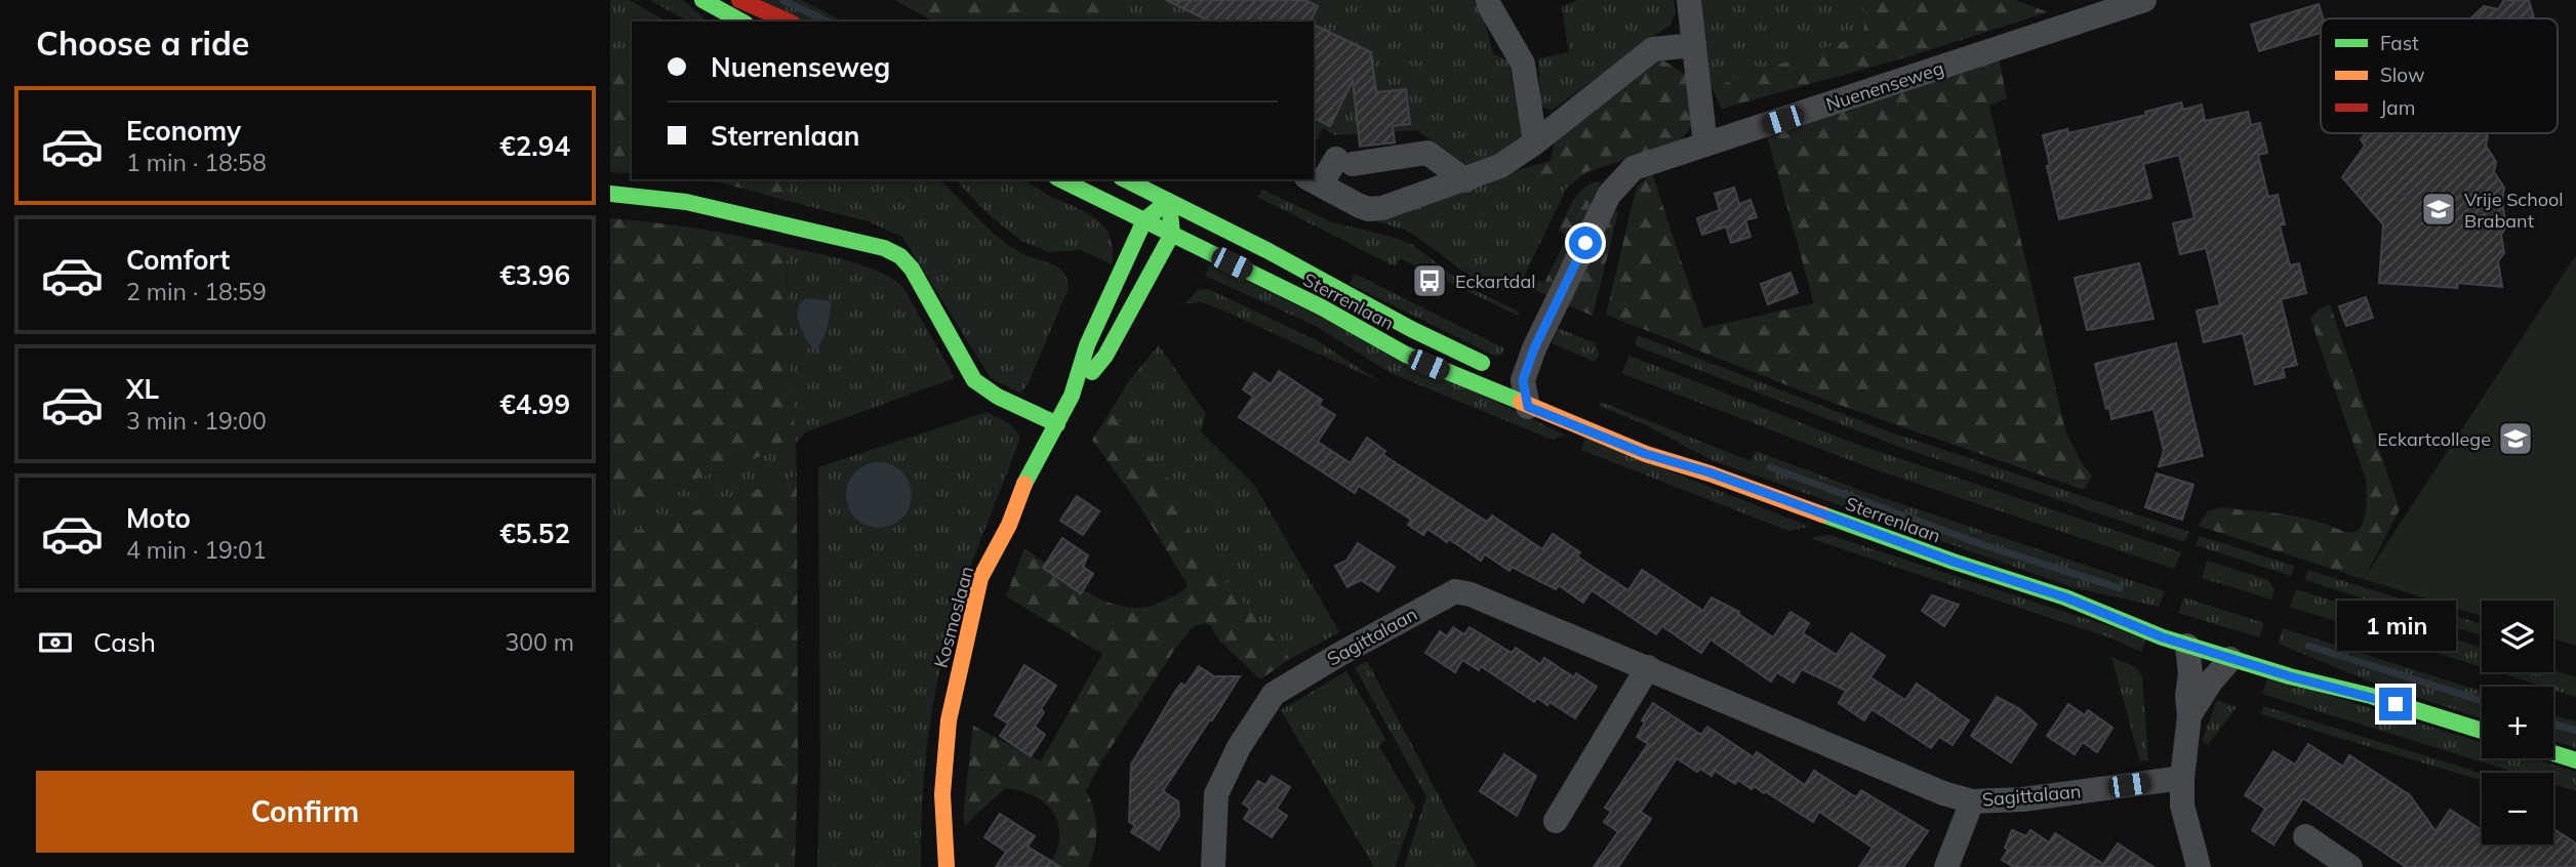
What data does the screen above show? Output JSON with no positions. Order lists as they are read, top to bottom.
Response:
{
  "streets": {
    "main road": ["Sterrenlaan", "Kosmoslaan"],
    "street": ["Nuenenseweg", "Sagittalaan"]
  },
  "crossings": [
    ["Nuenenseweg", "Sterrenlaan"],
    ["Sterrenlaan", "Kosmoslaan"]
  ],
  "places": {
    "school or university": ["Vrije School Brabant", "Eckartcollege"],
    "bus stop": ["Eckartdal"]
  },
  "legend": ["Fast", "Slow", "Jam"],
  "page": {
    "heading": "Choose a ride",
    "banner": ["Nuenenseweg", "Sterrenlaan"],
    "list": [
      {
        "name": "Economy",
        "note": "1 min · 18:58",
        "value": "€2.94"
      },
      {
        "name": "Comfort",
        "note": "2 min · 18:59",
        "value": "€3.96"
      },
      {
        "name": "XL",
        "note": "3 min · 19:00",
        "value": "€4.99"
      },
      {
        "name": "Moto",
        "note": "4 min · 19:01",
        "value": "€5.52"
      }
    ],
    "map_buttons": ["+", "−"],
    "bubble": "1 min",
    "pay": ["Cash", "300 m"],
    "buttons": "Confirm"
  }
}
